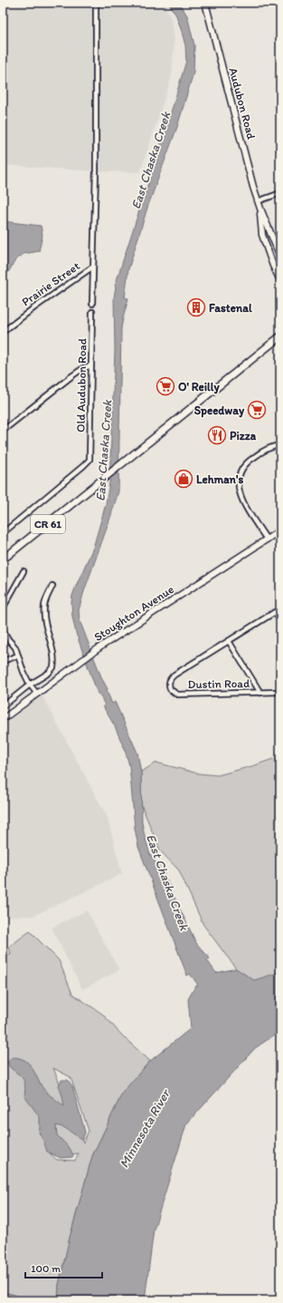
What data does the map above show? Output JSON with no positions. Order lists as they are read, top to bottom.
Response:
{
  "streets": {
    "main road": ["Audubon Road", "CR 61", "Stoughton Avenue"],
    "street": ["Prairie Street", "Old Audubon Road", "Dustin Road"]
  },
  "water": ["East Chaska Creek", "Minnesota River"],
  "places": {
    "building": ["Fastenal"],
    "supermarket": ["O' Reilly", "Speedway"],
    "restaurant": ["Pizza"],
    "shop": ["Lehman's"]
  },
  "scale_bar": "100 m"
}
